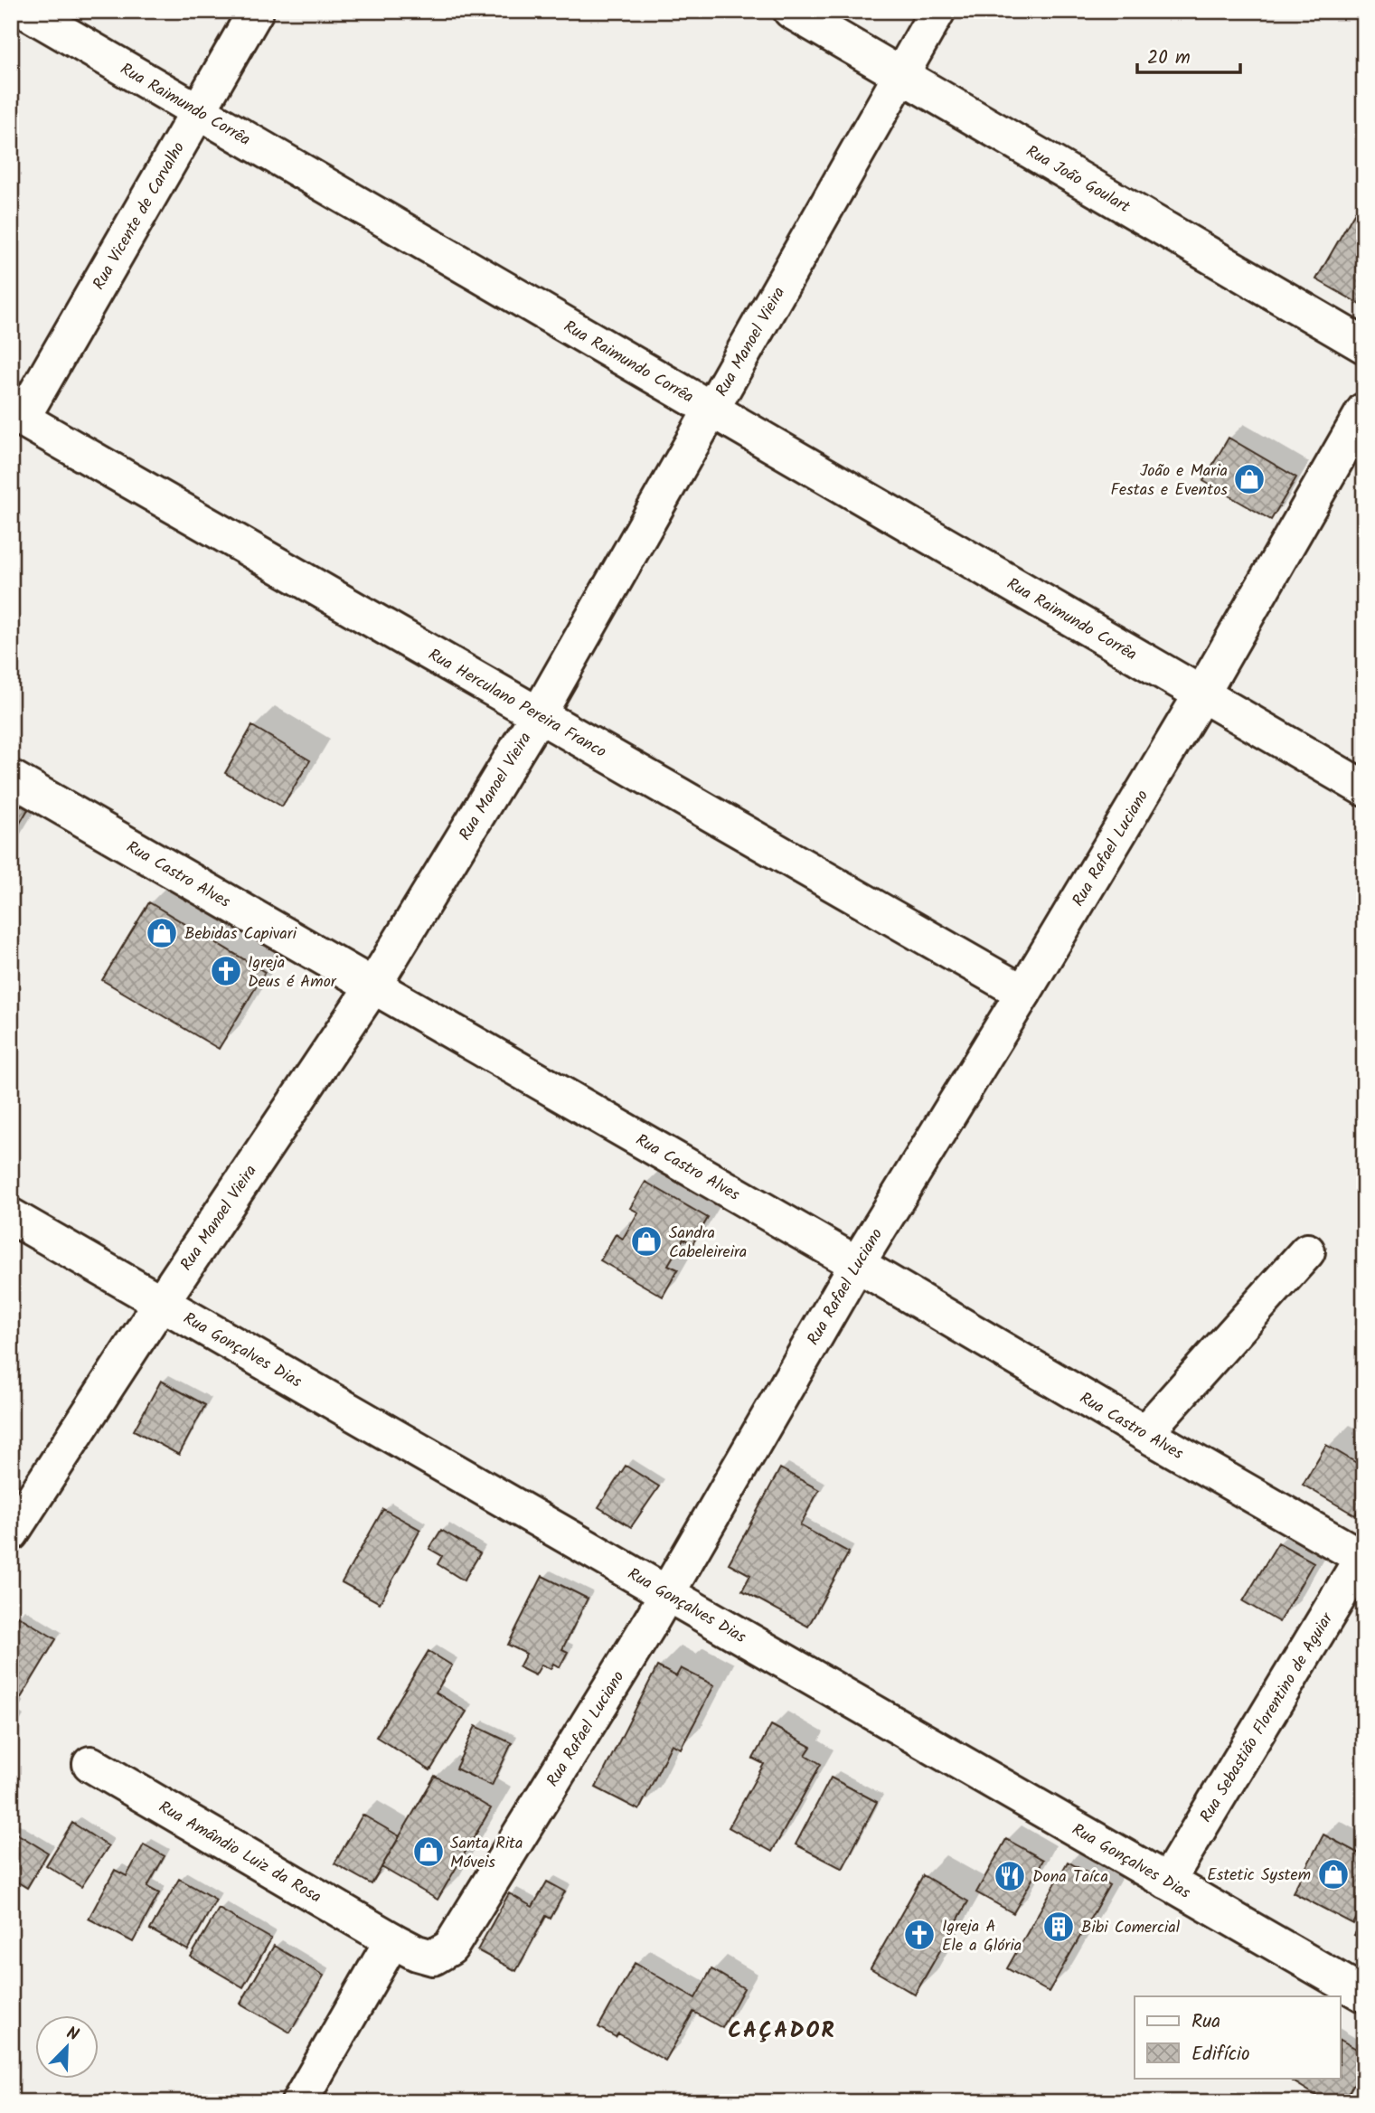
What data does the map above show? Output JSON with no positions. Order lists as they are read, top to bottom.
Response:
{
  "streets": {
    "street": [
      "Rua Raimundo Corrêa",
      "Rua João Goulart",
      "Rua Vicente de Carvalho",
      "Rua Manoel Vieira",
      "Rua Herculano Pereira Franco",
      "Rua Rafael Luciano",
      "Rua Castro Alves",
      "Rua Gonçalves Dias",
      "Rua Sebastião Florentino de Aguiar",
      "Rua Amândio Luiz da Rosa"
    ]
  },
  "crossings": [
    ["Rua Raimundo Corrêa", "Rua Vicente de Carvalho"],
    ["Rua Raimundo Corrêa", "Rua Manoel Vieira"],
    ["Rua Raimundo Corrêa", "Rua Rafael Luciano"],
    ["Rua João Goulart", "Rua Manoel Vieira"],
    ["Rua Vicente de Carvalho", "Rua Herculano Pereira Franco"],
    ["Rua Manoel Vieira", "Rua Herculano Pereira Franco"],
    ["Rua Manoel Vieira", "Rua Castro Alves"],
    ["Rua Manoel Vieira", "Rua Gonçalves Dias"],
    ["Rua Herculano Pereira Franco", "Rua Rafael Luciano"],
    ["Rua Rafael Luciano", "Rua Castro Alves"],
    ["Rua Rafael Luciano", "Rua Gonçalves Dias"],
    ["Rua Rafael Luciano", "Rua Amândio Luiz da Rosa"],
    ["Rua Castro Alves", "Rua Sebastião Florentino de Aguiar"],
    ["Rua Gonçalves Dias", "Rua Sebastião Florentino de Aguiar"]
  ],
  "districts": ["CAÇADOR"],
  "places": {
    "shop": [
      "João e Maria Festas e Eventos",
      "Bebidas Capivari",
      "Sandra Cabeleireira",
      "Santa Rita Móveis",
      "Estetic System"
    ],
    "church": ["Igreja Deus é Amor", "Igreja A Ele a Glória"],
    "restaurant": ["Dona Taíca"],
    "building": ["Bibi Comercial"]
  },
  "legend": ["Rua", "Edifício"],
  "scale_bar": "20 m",
  "north": "top right"
}
